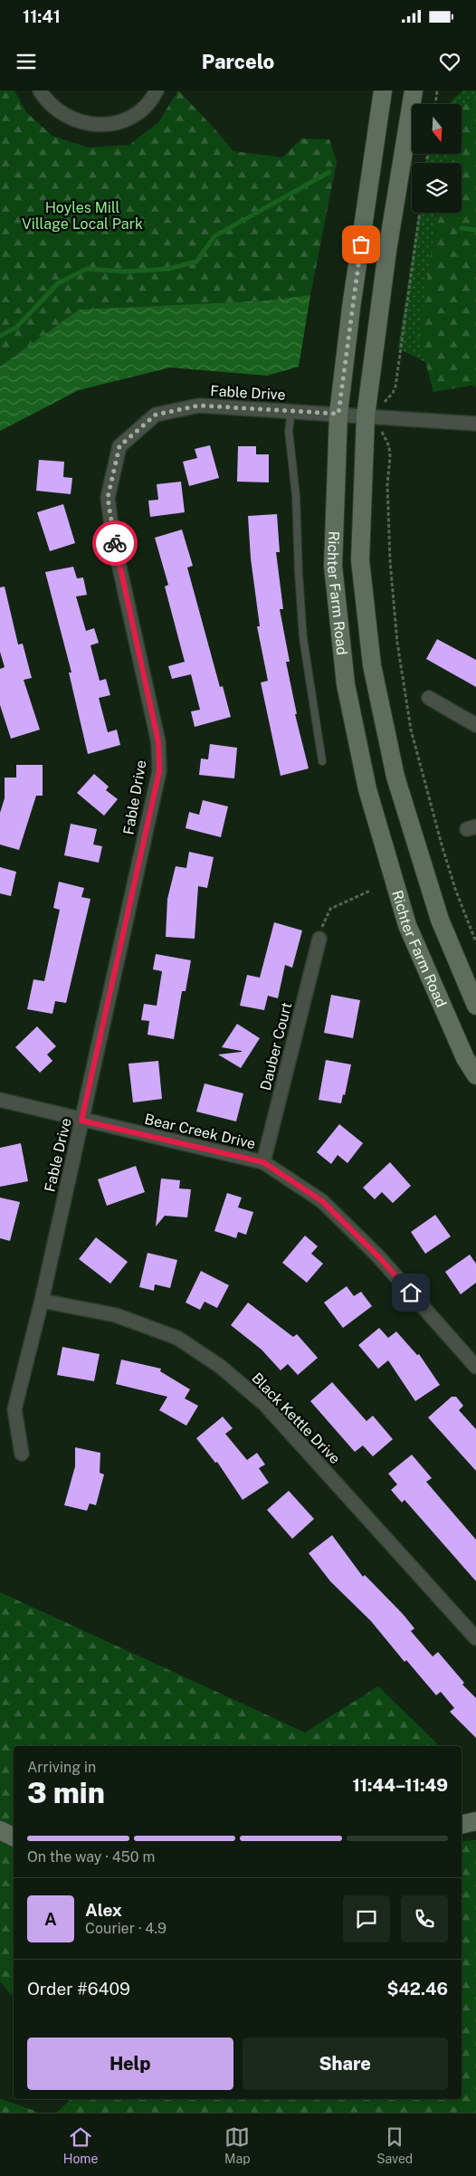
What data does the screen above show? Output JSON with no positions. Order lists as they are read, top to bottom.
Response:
{
  "streets": {
    "main road": ["Richter Farm Road"],
    "street": [
      "Fable Drive",
      "Dauber Court",
      "Bear Creek Drive",
      "Black Kettle Drive"
    ]
  },
  "crossings": [
    ["Fable Drive", "Richter Farm Road"],
    ["Fable Drive", "Bear Creek Drive"],
    ["Fable Drive", "Black Kettle Drive"],
    ["Dauber Court", "Bear Creek Drive"]
  ],
  "parks": ["Hoyles Mill Village Local Park"],
  "north": "bottom",
  "page": {
    "status": "11:41",
    "header": "Parcelo",
    "heading": ["3 min", "Arriving in", "11:44–11:49"],
    "panel": [
      "Alex",
      "Courier · 4.9",
      "Order #6409",
      "$42.46"
    ],
    "bar": "On the way · 450 m",
    "round": "A",
    "buttons": ["Help", "Share"],
    "tabs": ["Home", "Map", "Saved"]
  }
}
